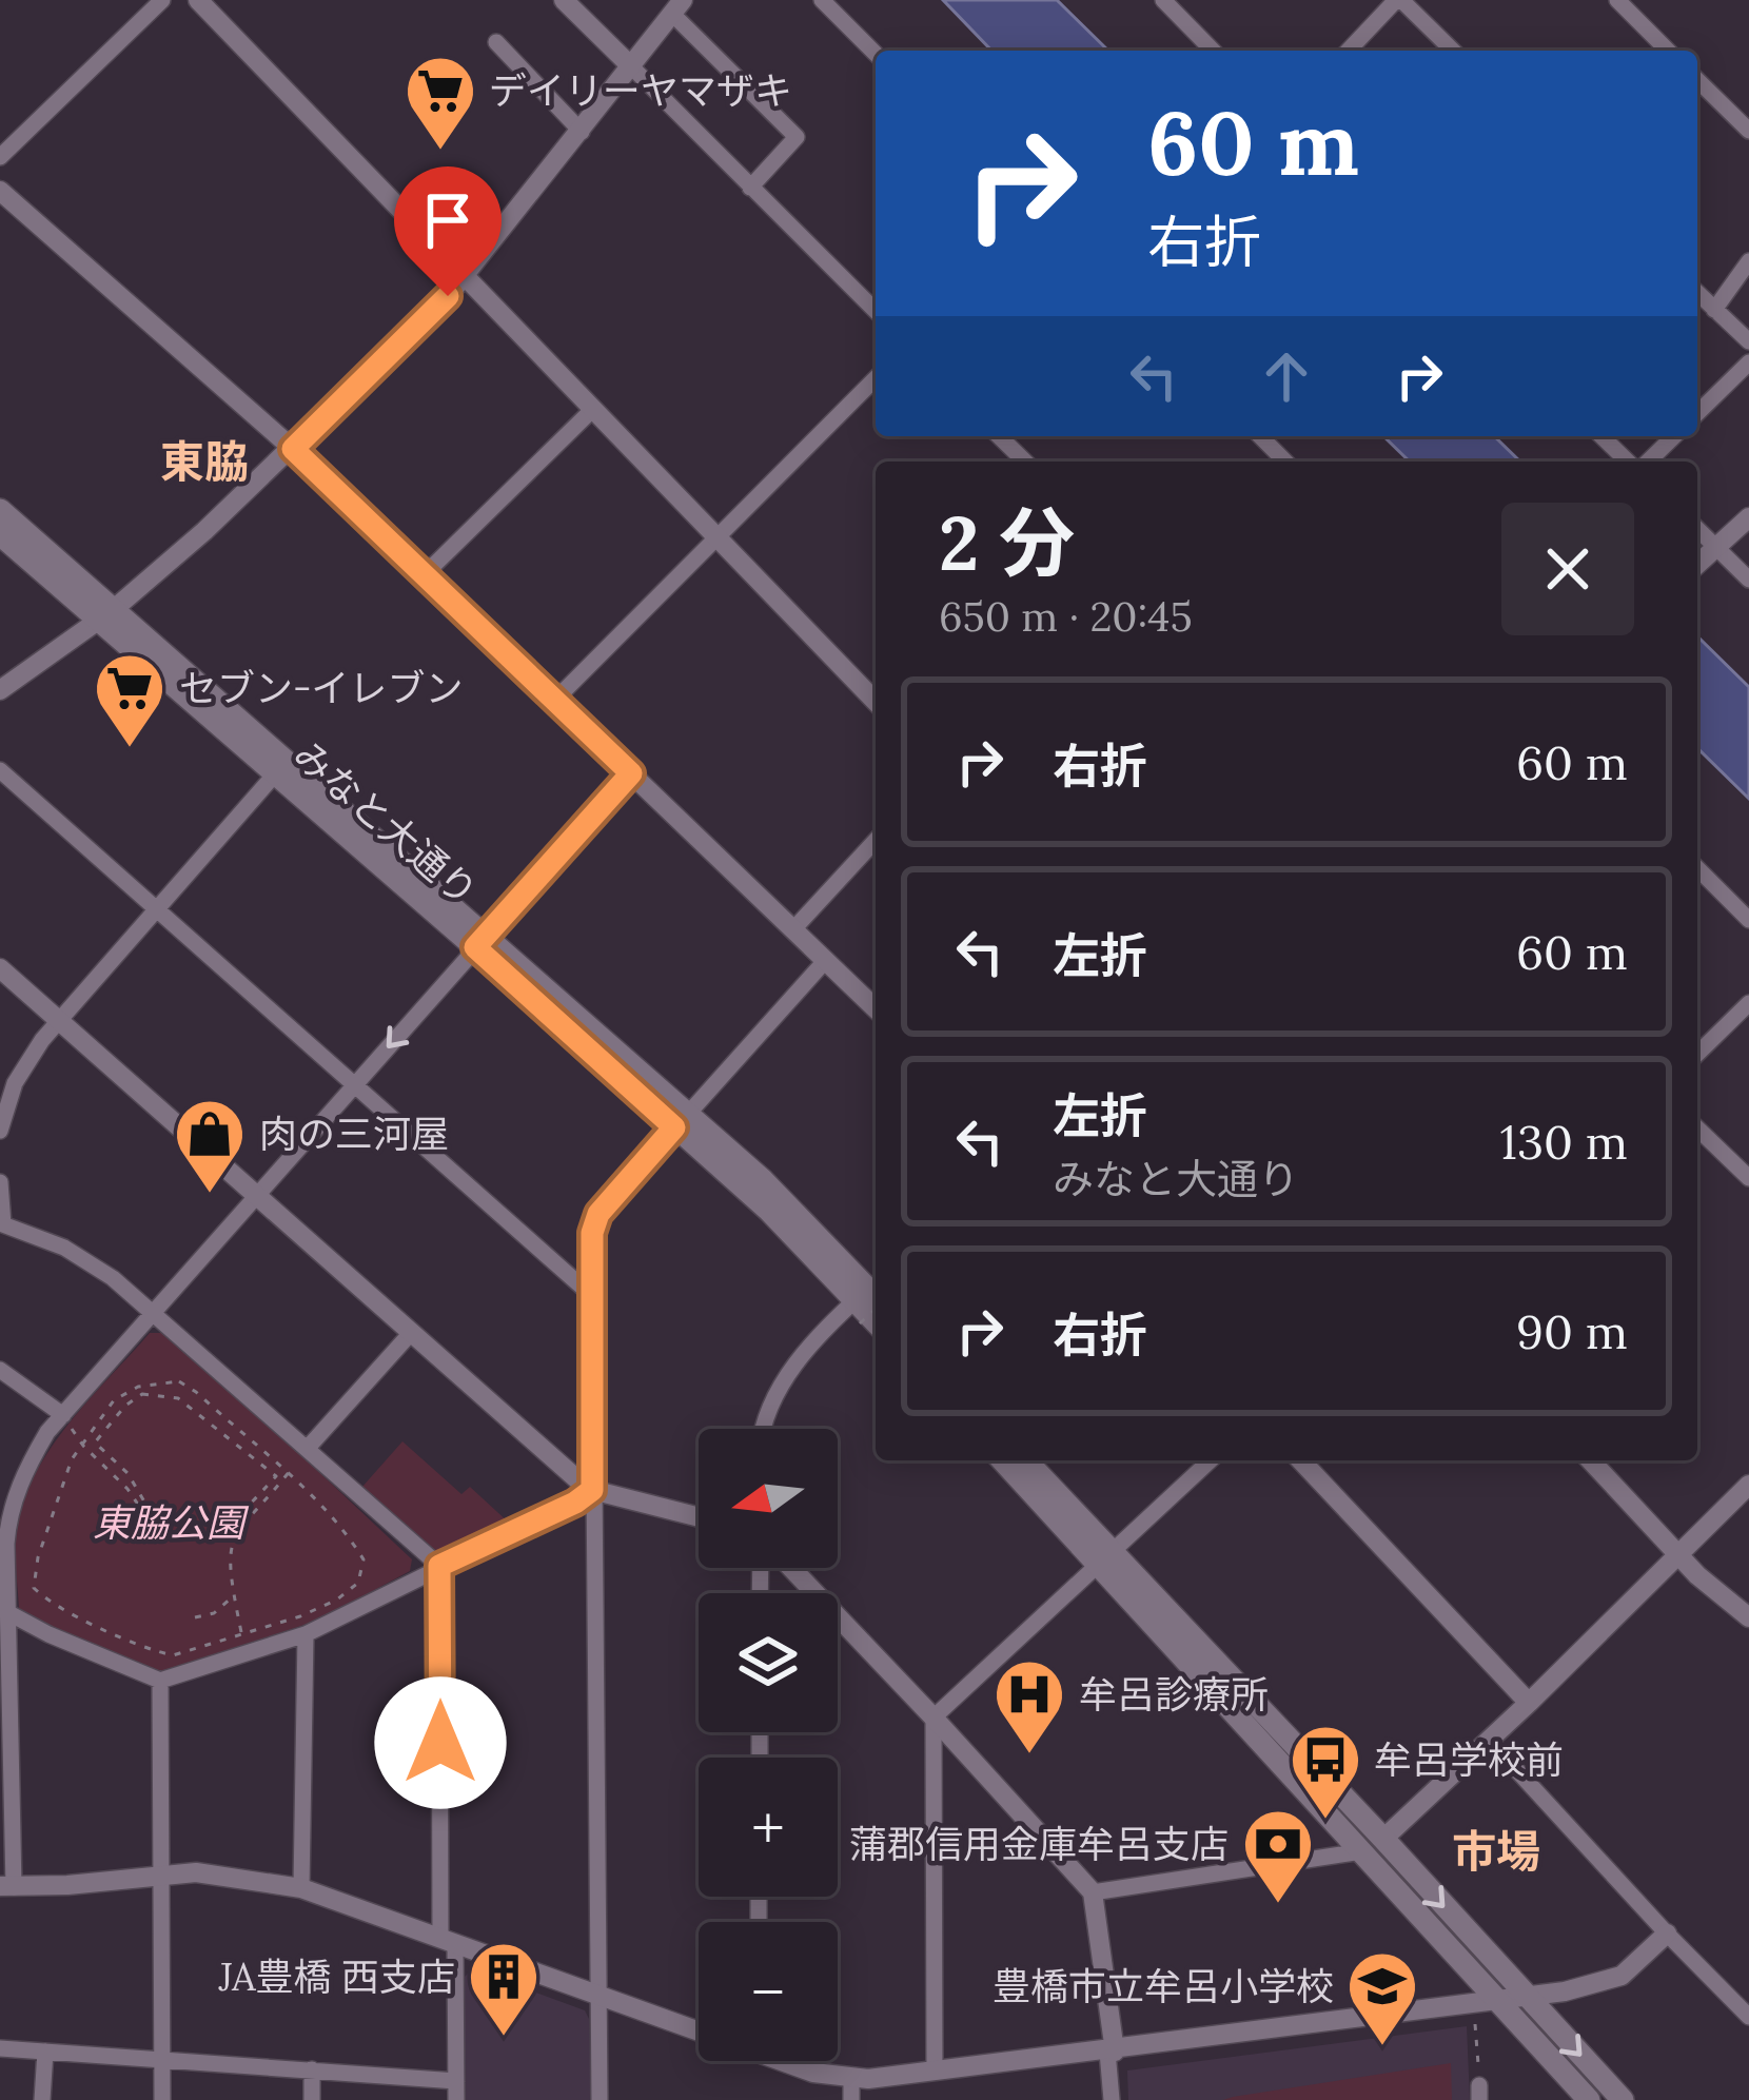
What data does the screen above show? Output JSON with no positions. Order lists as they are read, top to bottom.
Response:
{
  "streets": {
    "main road": ["みなと大通り"]
  },
  "districts": ["東脇", "市場"],
  "parks": ["東脇公園"],
  "places": {
    "supermarket": ["デイリーヤマザキ", "セブン-イレブン"],
    "shop": ["肉の三河屋"],
    "hospital": ["牟呂診療所"],
    "bus stop": ["牟呂学校前"],
    "bank": ["蒲郡信用金庫牟呂支店"],
    "building": ["JA豊橋 西支店"],
    "school or university": ["豊橋市立牟呂小学校"]
  },
  "north": "left",
  "page": {
    "turn": ["60 m", "右折"],
    "heading": ["2 分", "650 m · 20:45"],
    "list": [
      {
        "name": "右折",
        "value": "60 m"
      },
      {
        "name": "左折",
        "value": "60 m"
      },
      {
        "name": "左折",
        "note": "みなと大通り",
        "value": "130 m"
      },
      {
        "name": "右折",
        "value": "90 m"
      }
    ],
    "map_buttons": ["+", "−"]
  }
}
